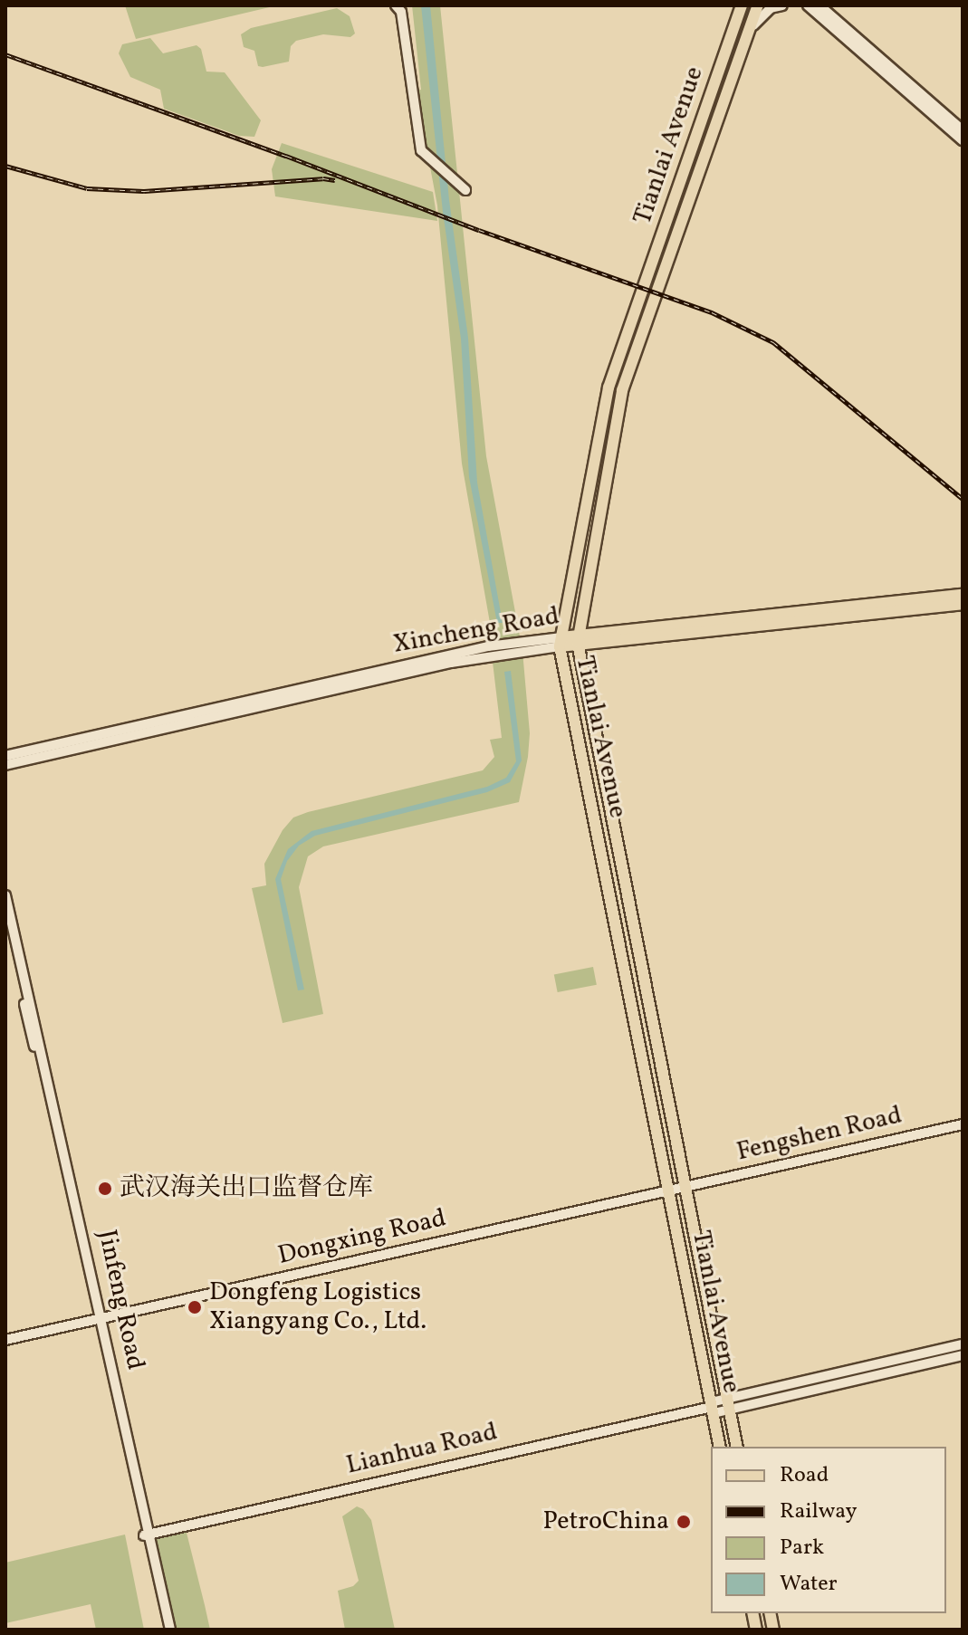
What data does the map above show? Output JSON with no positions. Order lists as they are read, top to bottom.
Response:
{
  "streets": {
    "main road": ["Tianlai Avenue", "Xincheng Road"],
    "street": [
      "Fengshen Road",
      "Dongxing Road",
      "Jinfeng Road",
      "Lianhua Road"
    ]
  },
  "crossings": [
    ["Tianlai Avenue", "Xincheng Road"],
    ["Tianlai Avenue", "Fengshen Road"],
    ["Tianlai Avenue", "Dongxing Road"],
    ["Tianlai Avenue", "Lianhua Road"],
    ["Fengshen Road", "Dongxing Road"],
    ["Dongxing Road", "Jinfeng Road"],
    ["Jinfeng Road", "Lianhua Road"]
  ],
  "places": ["武汉海关出口监督仓库", "Dongfeng Logistics Xiangyang Co., Ltd.", "PetroChina"],
  "legend": [
    "Road",
    "Railway",
    "Park",
    "Water"
  ]
}
